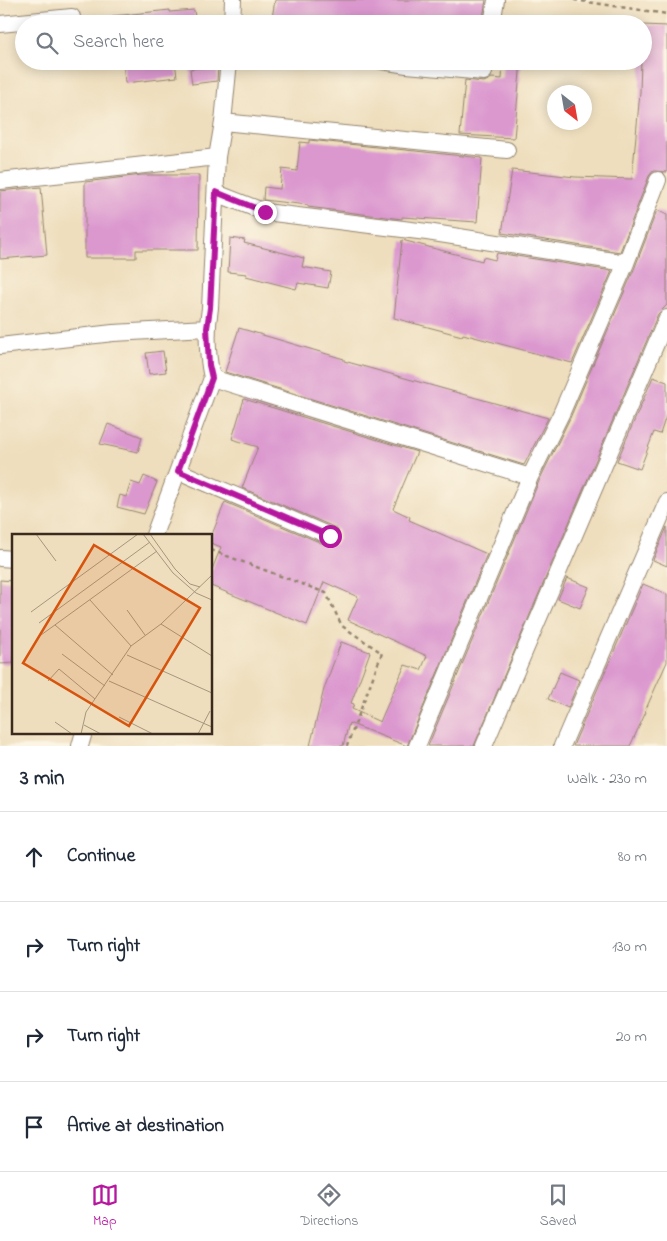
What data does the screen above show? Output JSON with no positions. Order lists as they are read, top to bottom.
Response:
{
  "north": "bottom right",
  "page": {
    "search": "Search here",
    "heading": ["3 min", "Walk · 230 m"],
    "list": [
      ["Continue", "80 m"],
      ["Turn right", "130 m"],
      ["Turn right", "20 m"],
      "Arrive at destination"
    ],
    "nav": ["Map", "Directions", "Saved"]
  }
}
